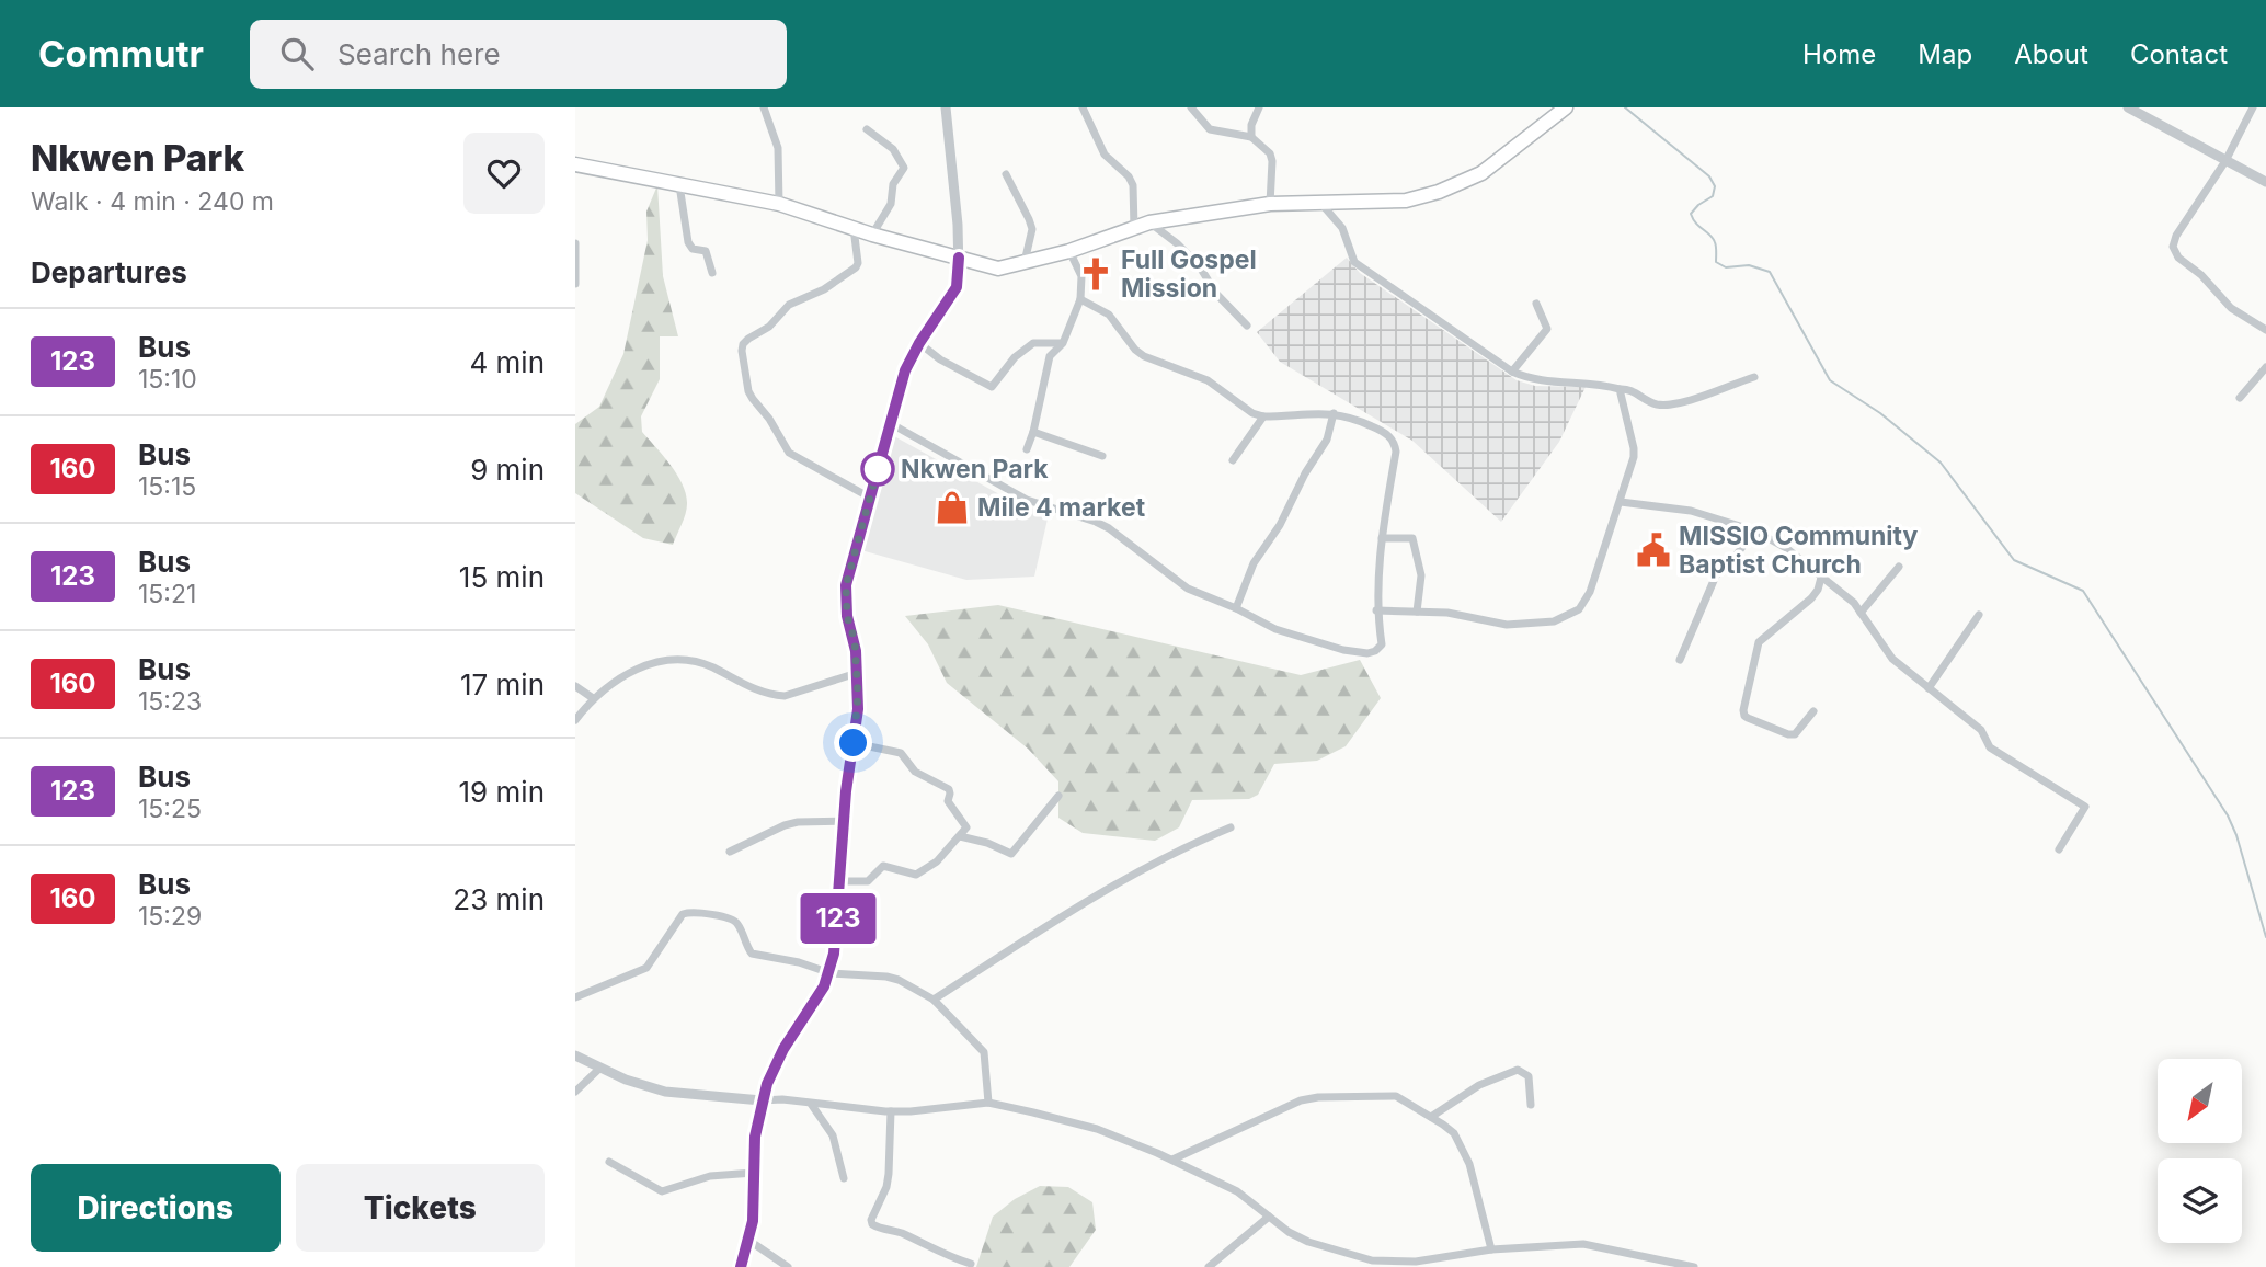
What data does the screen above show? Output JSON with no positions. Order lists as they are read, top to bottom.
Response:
{
  "places": {
    "church": ["Full Gospel Mission"],
    "other": ["Nkwen Park"],
    "shop": ["Mile 4 market"],
    "public building": ["MISSIO Community Baptist Church"]
  },
  "lines": ["bus line 123"],
  "north": "bottom left",
  "page": {
    "header": "Commutr",
    "search": "Search here",
    "nav": [
      "Home",
      "Map",
      "About",
      "Contact"
    ],
    "heading": [
      ["Nkwen Park", "Walk · 4 min · 240 m"],
      "Departures"
    ],
    "on_map": "123",
    "list": [
      {
        "mark": "123",
        "name": "Bus",
        "note": "15:10",
        "value": "4 min"
      },
      {
        "mark": "160",
        "name": "Bus",
        "note": "15:15",
        "value": "9 min"
      },
      {
        "mark": "123",
        "name": "Bus",
        "note": "15:21",
        "value": "15 min"
      },
      {
        "mark": "160",
        "name": "Bus",
        "note": "15:23",
        "value": "17 min"
      },
      {
        "mark": "123",
        "name": "Bus",
        "note": "15:25",
        "value": "19 min"
      },
      {
        "mark": "160",
        "name": "Bus",
        "note": "15:29",
        "value": "23 min"
      }
    ],
    "buttons": ["Directions", "Tickets"]
  }
}
